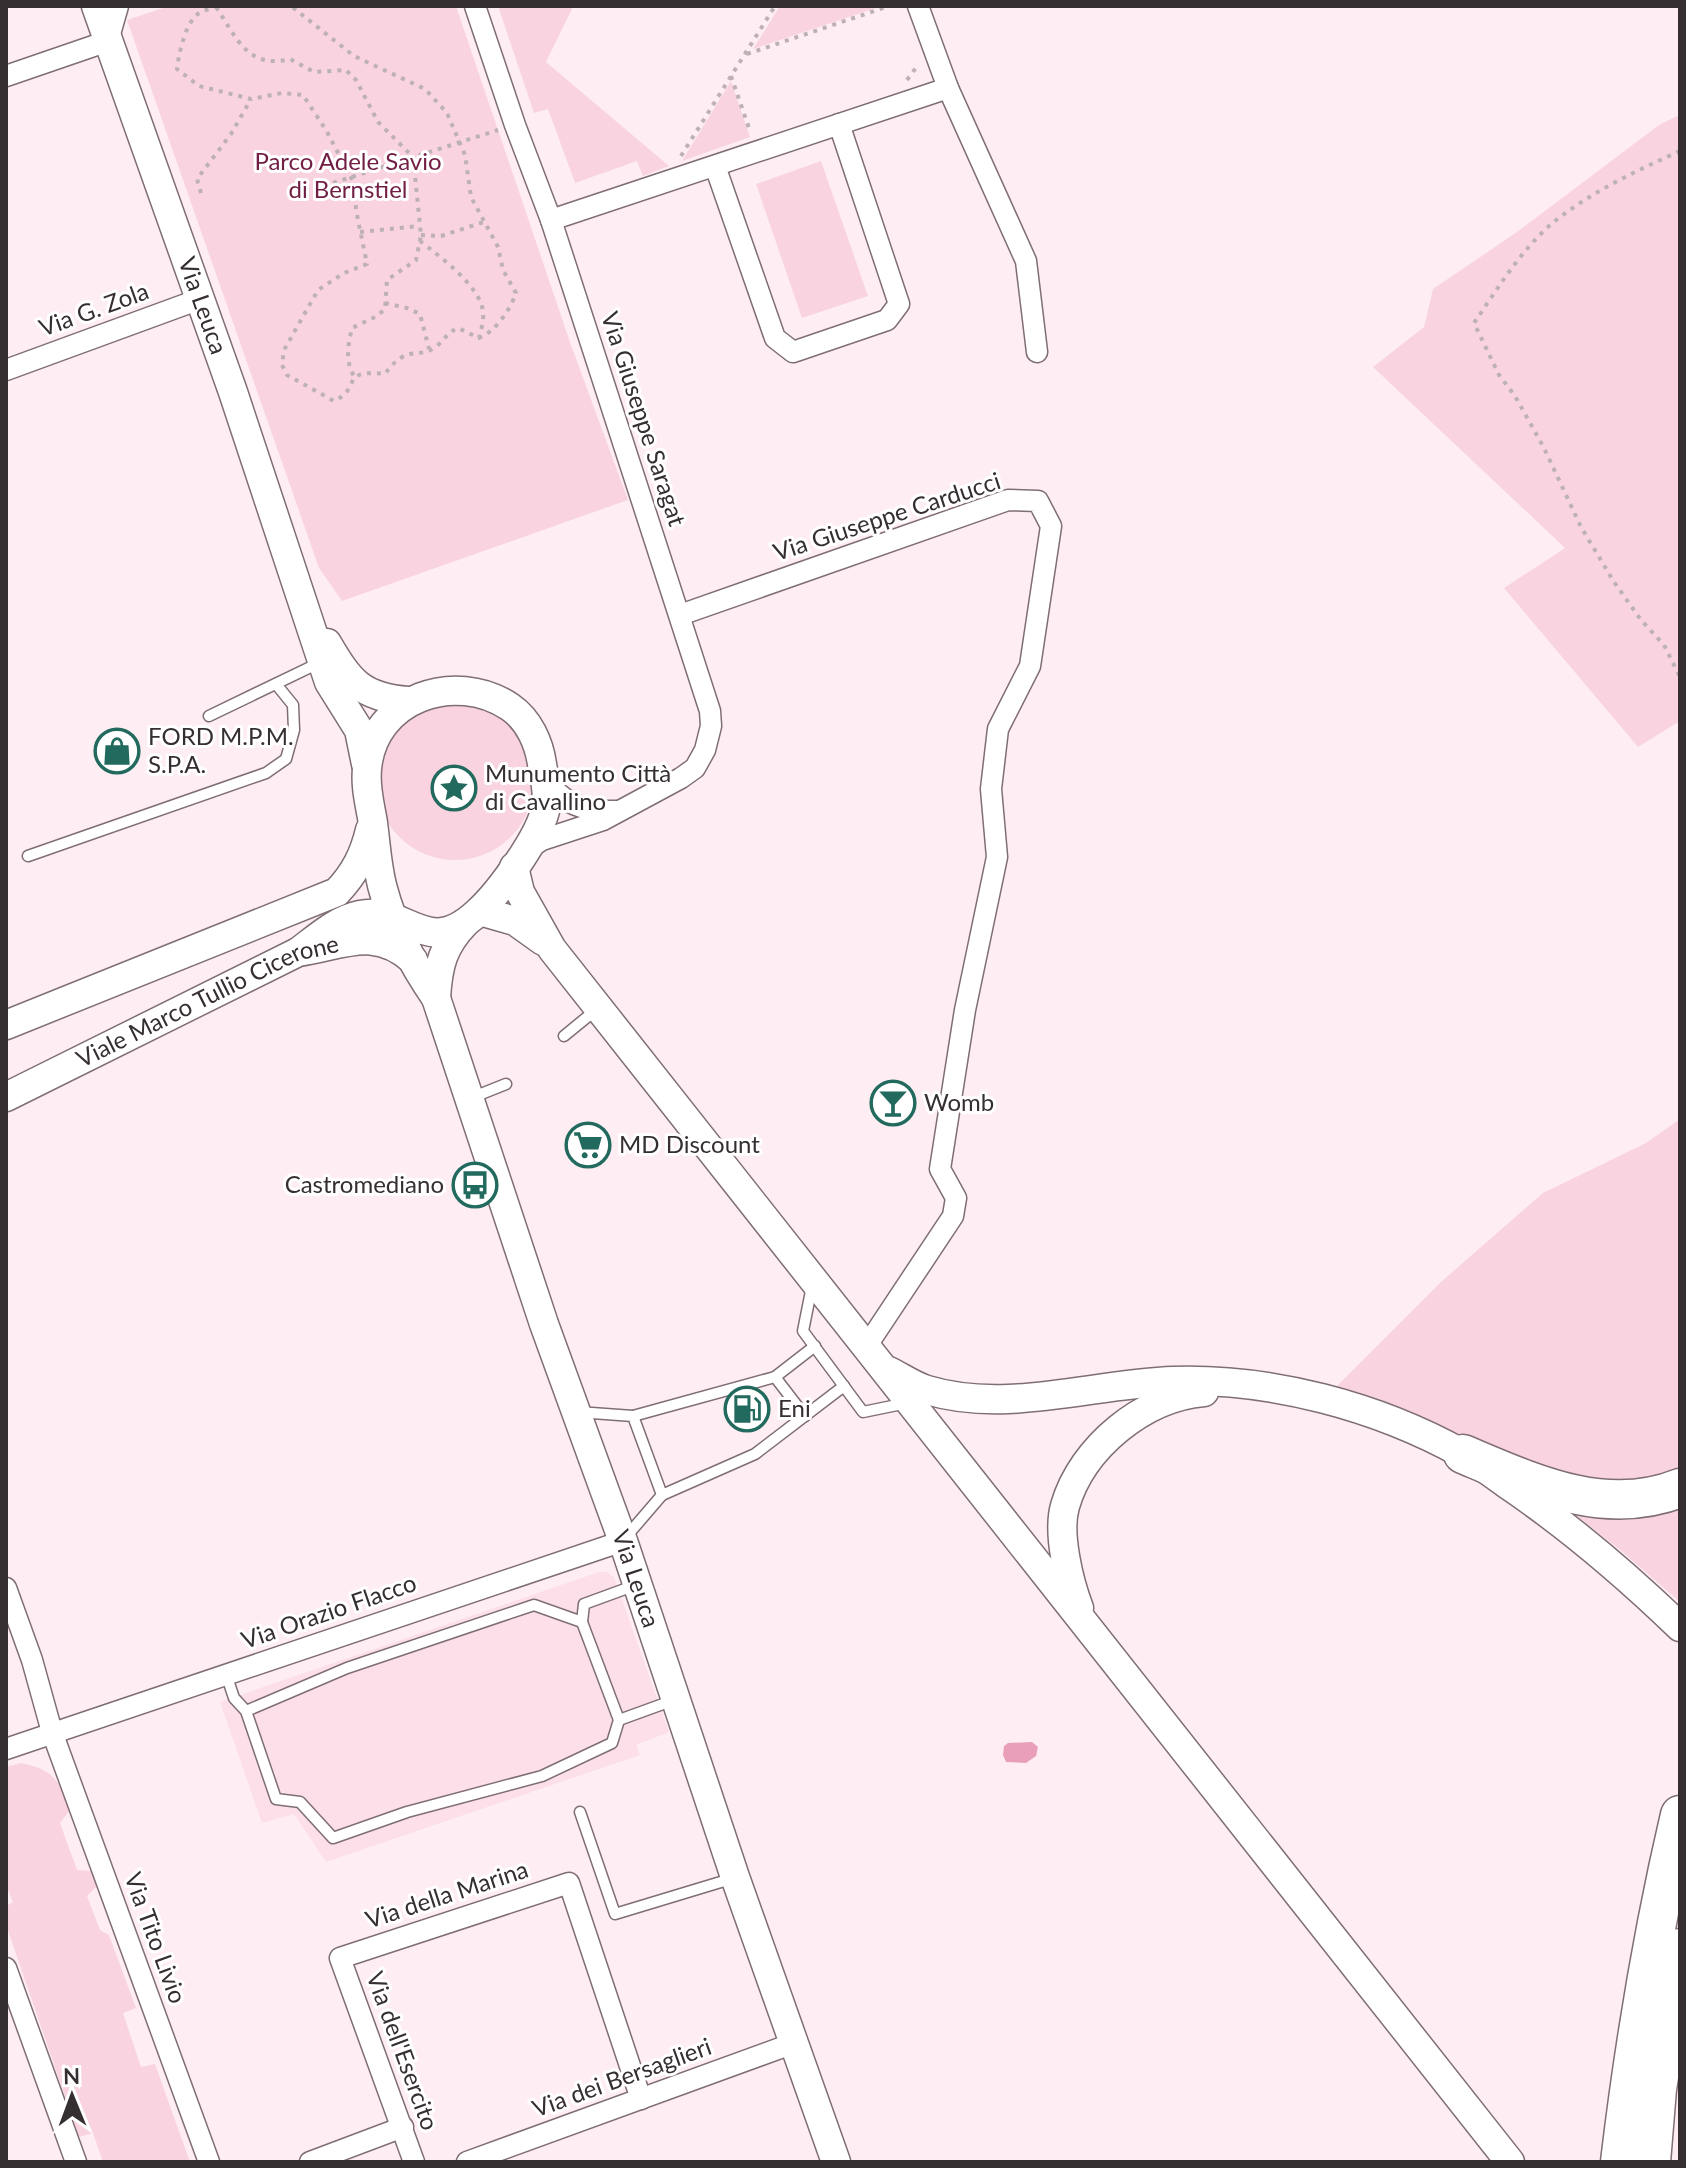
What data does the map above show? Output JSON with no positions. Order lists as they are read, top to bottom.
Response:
{
  "streets": {
    "main road": ["Via Leuca", "Viale Marco Tullio Cicerone"],
    "street": [
      "Via G. Zola",
      "Via Giuseppe Saragat",
      "Via Giuseppe Carducci",
      "Via Orazio Flacco",
      "Via della Marina",
      "Via Tito Livio",
      "Via dell'Esercito",
      "Via dei Bersaglieri"
    ]
  },
  "crossings": [
    ["Via Leuca", "Via G. Zola"],
    ["Via Leuca", "Via Giuseppe Saragat"],
    ["Via Leuca", "Viale Marco Tullio Cicerone"],
    ["Via Leuca", "Via Orazio Flacco"],
    ["Via Leuca", "Via dei Bersaglieri"],
    ["Via Giuseppe Saragat", "Via Giuseppe Carducci"],
    ["Via Giuseppe Saragat", "Viale Marco Tullio Cicerone"],
    ["Via Orazio Flacco", "Via Tito Livio"],
    ["Via della Marina", "Via dell'Esercito"],
    ["Via della Marina", "Via dei Bersaglieri"]
  ],
  "parks": ["Parco Adele Savio di Bernstiel"],
  "places": {
    "shop": ["FORD M.P.M. S.P.A."],
    "place": ["Munumento Città di Cavallino"],
    "bar": ["Womb"],
    "supermarket": ["MD Discount"],
    "bus stop": ["Castromediano"],
    "fuel station": ["Eni"]
  },
  "north": "top"
}
